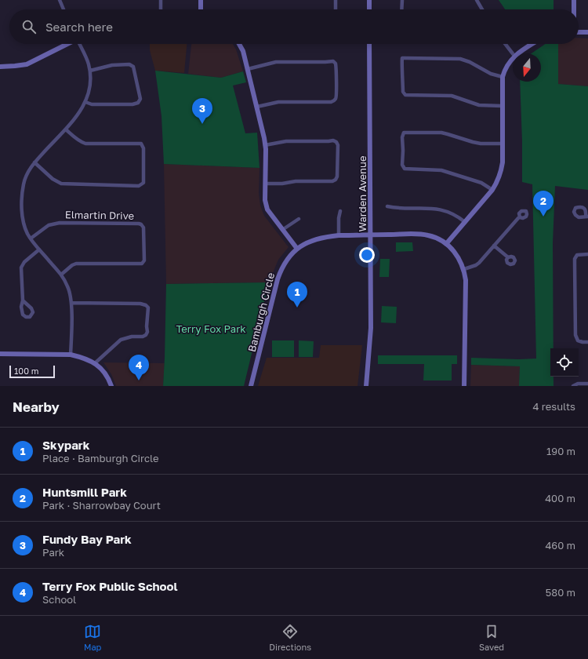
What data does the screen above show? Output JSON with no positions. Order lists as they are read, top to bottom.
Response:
{
  "streets": {
    "street": ["Warden Avenue", "Elmartin Drive", "Bamburgh Circle"]
  },
  "crossings": [
    ["Warden Avenue", "Bamburgh Circle"]
  ],
  "parks": ["Terry Fox Park"],
  "scale_bar": "100 m",
  "north": "bottom",
  "page": {
    "search": "Search here",
    "pins": [
      "3",
      "2",
      "1",
      "4"
    ],
    "scale": "100 m",
    "heading": ["Nearby", "4 results"],
    "list": [
      {
        "mark": "1",
        "name": "Skypark",
        "note": "Place · Bamburgh Circle",
        "value": "190 m"
      },
      {
        "mark": "2",
        "name": "Huntsmill Park",
        "note": "Park · Sharrowbay Court",
        "value": "400 m"
      },
      {
        "mark": "3",
        "name": "Fundy Bay Park",
        "note": "Park",
        "value": "460 m"
      },
      {
        "mark": "4",
        "name": "Terry Fox Public School",
        "note": "School",
        "value": "580 m"
      }
    ],
    "nav": ["Map", "Directions", "Saved"]
  }
}
